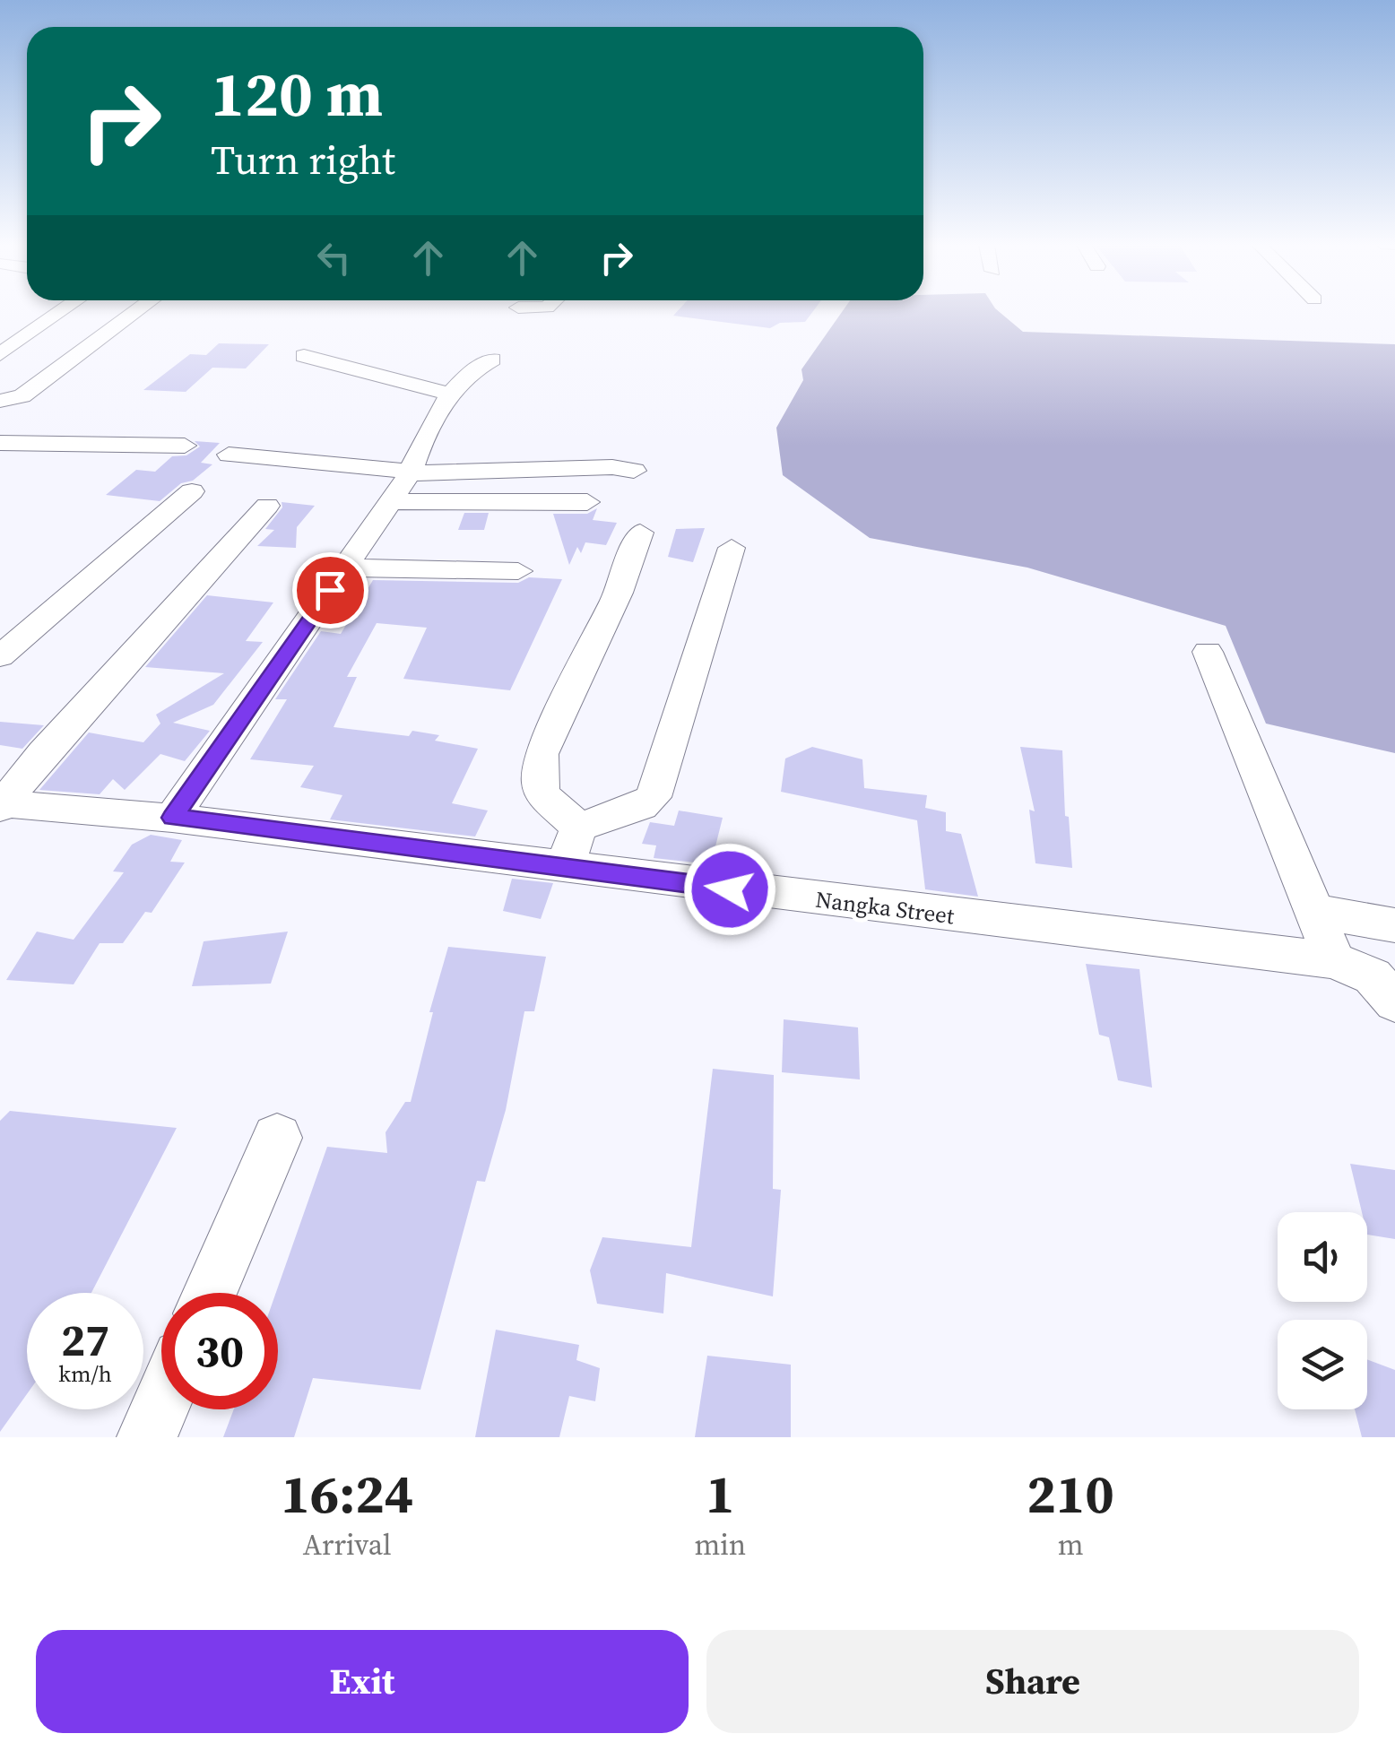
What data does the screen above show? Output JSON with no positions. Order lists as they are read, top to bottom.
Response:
{
  "streets": {
    "street": ["Nangka Street"]
  },
  "page": {
    "turn": ["120 m", "Turn right"],
    "speed": "27 km/h",
    "limit": "30",
    "eta": [
      "16:24",
      "Arrival",
      "1",
      "min",
      "210",
      "m"
    ],
    "buttons": ["Exit", "Share"]
  }
}
